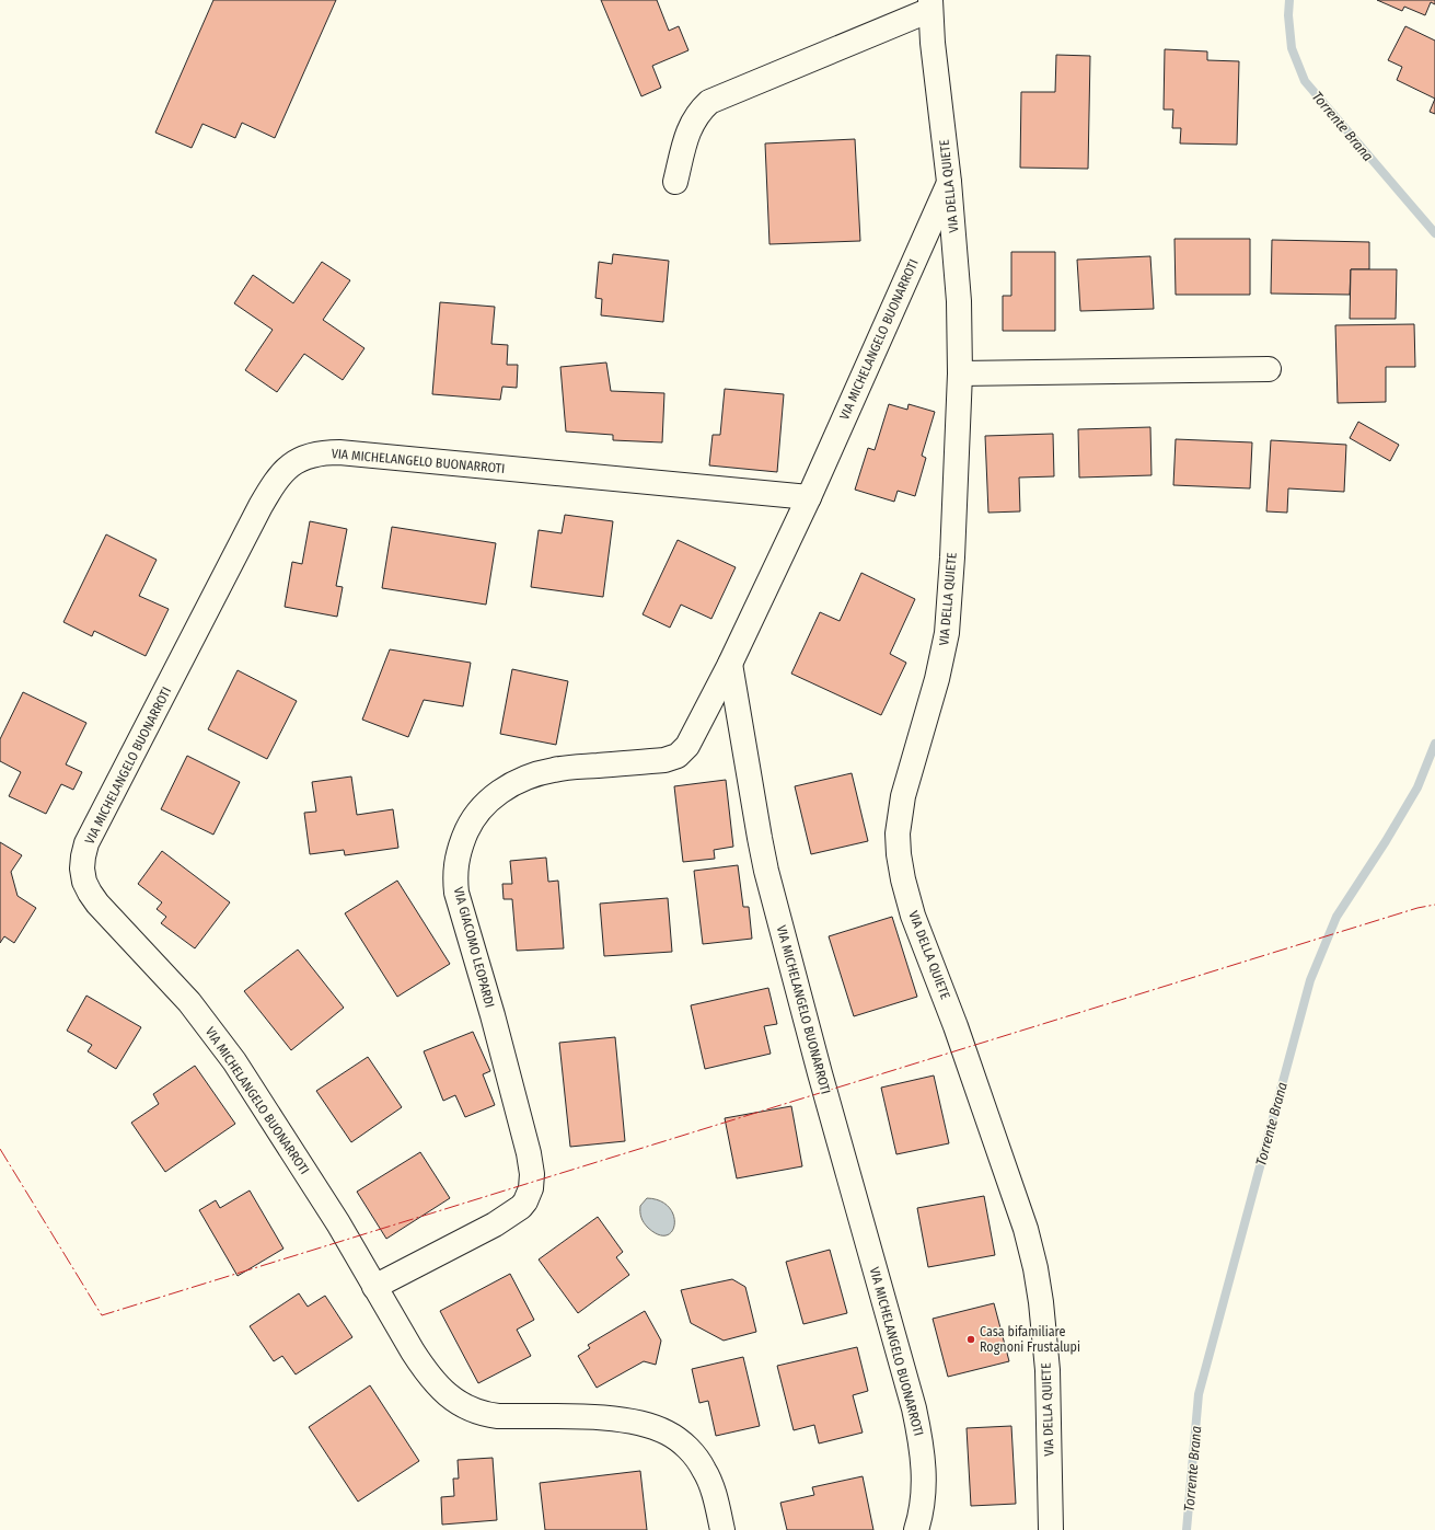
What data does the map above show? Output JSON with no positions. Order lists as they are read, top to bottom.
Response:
{
  "streets": {
    "street": ["VIA DELLA QUIETE", "VIA MICHELANGELO BUONARROTI", "VIA GIACOMO LEOPARDI"]
  },
  "crossings": [
    ["VIA DELLA QUIETE", "VIA MICHELANGELO BUONARROTI"],
    ["VIA MICHELANGELO BUONARROTI", "VIA GIACOMO LEOPARDI"]
  ],
  "water": ["Torrente Brana"],
  "places": ["Casa bifamiliare Rognoni Frustalupi"]
}
